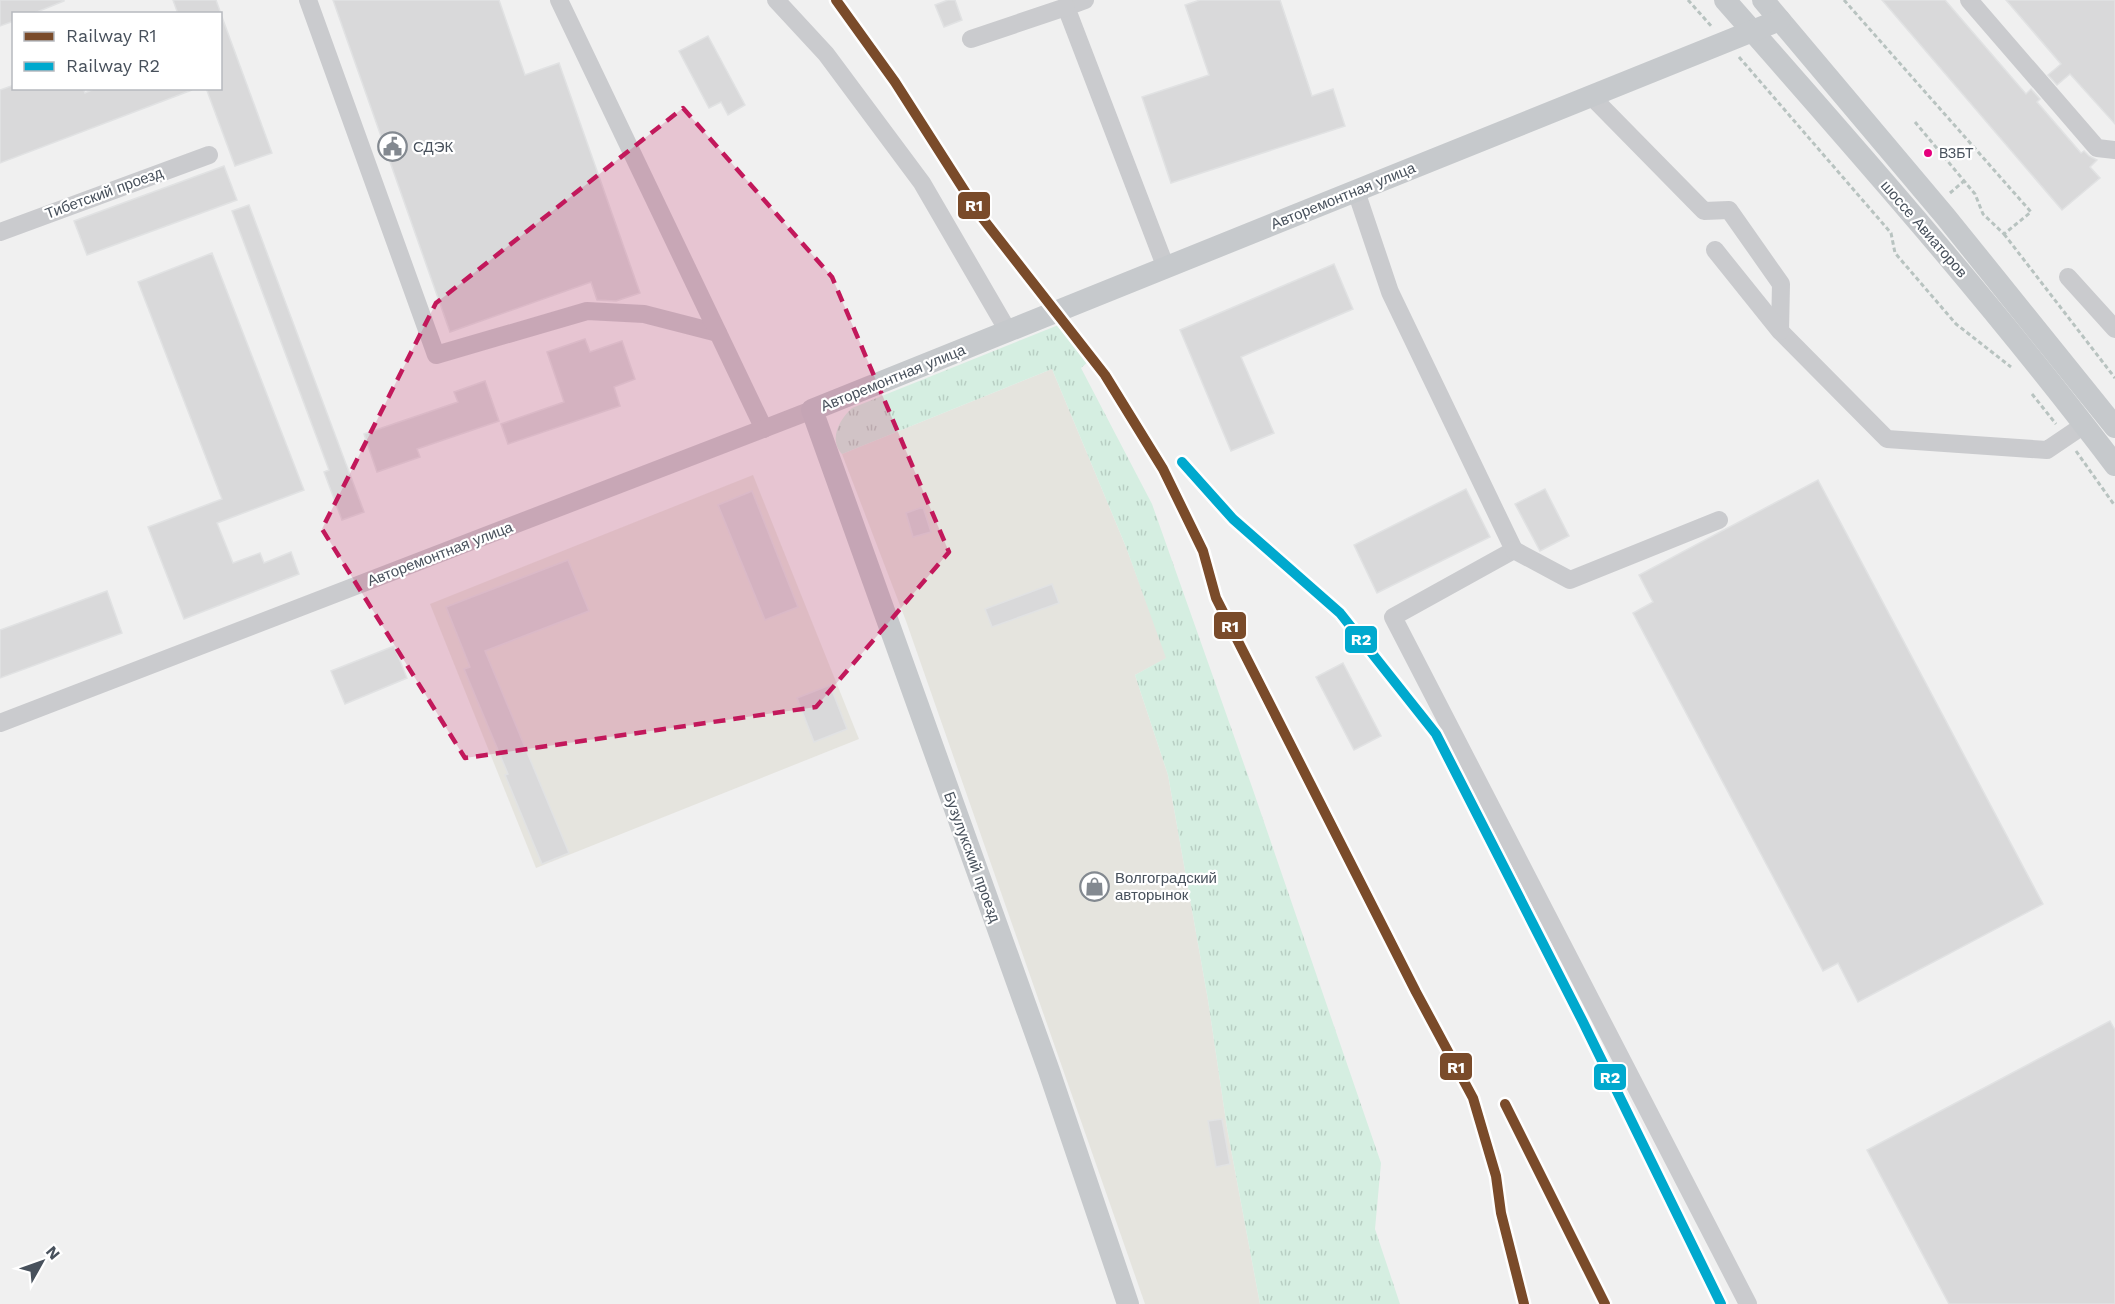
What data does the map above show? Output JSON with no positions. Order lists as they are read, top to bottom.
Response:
{
  "streets": {
    "main road": ["Авторемонтная улица", "шоссе Авиаторов", "Бузулукский проезд"],
    "street": ["Тибетский проезд"]
  },
  "crossings": [
    ["Авторемонтная улица", "шоссе Авиаторов"],
    ["Авторемонтная улица", "Бузулукский проезд"]
  ],
  "places": {
    "public building": ["СДЭК"],
    "other": ["ВЗБТ"],
    "shop": ["Волгоградский авторынок"]
  },
  "lines": ["rail line R1", "rail line R2"],
  "legend": ["Railway R1", "Railway R2"],
  "north": "top right"
}
